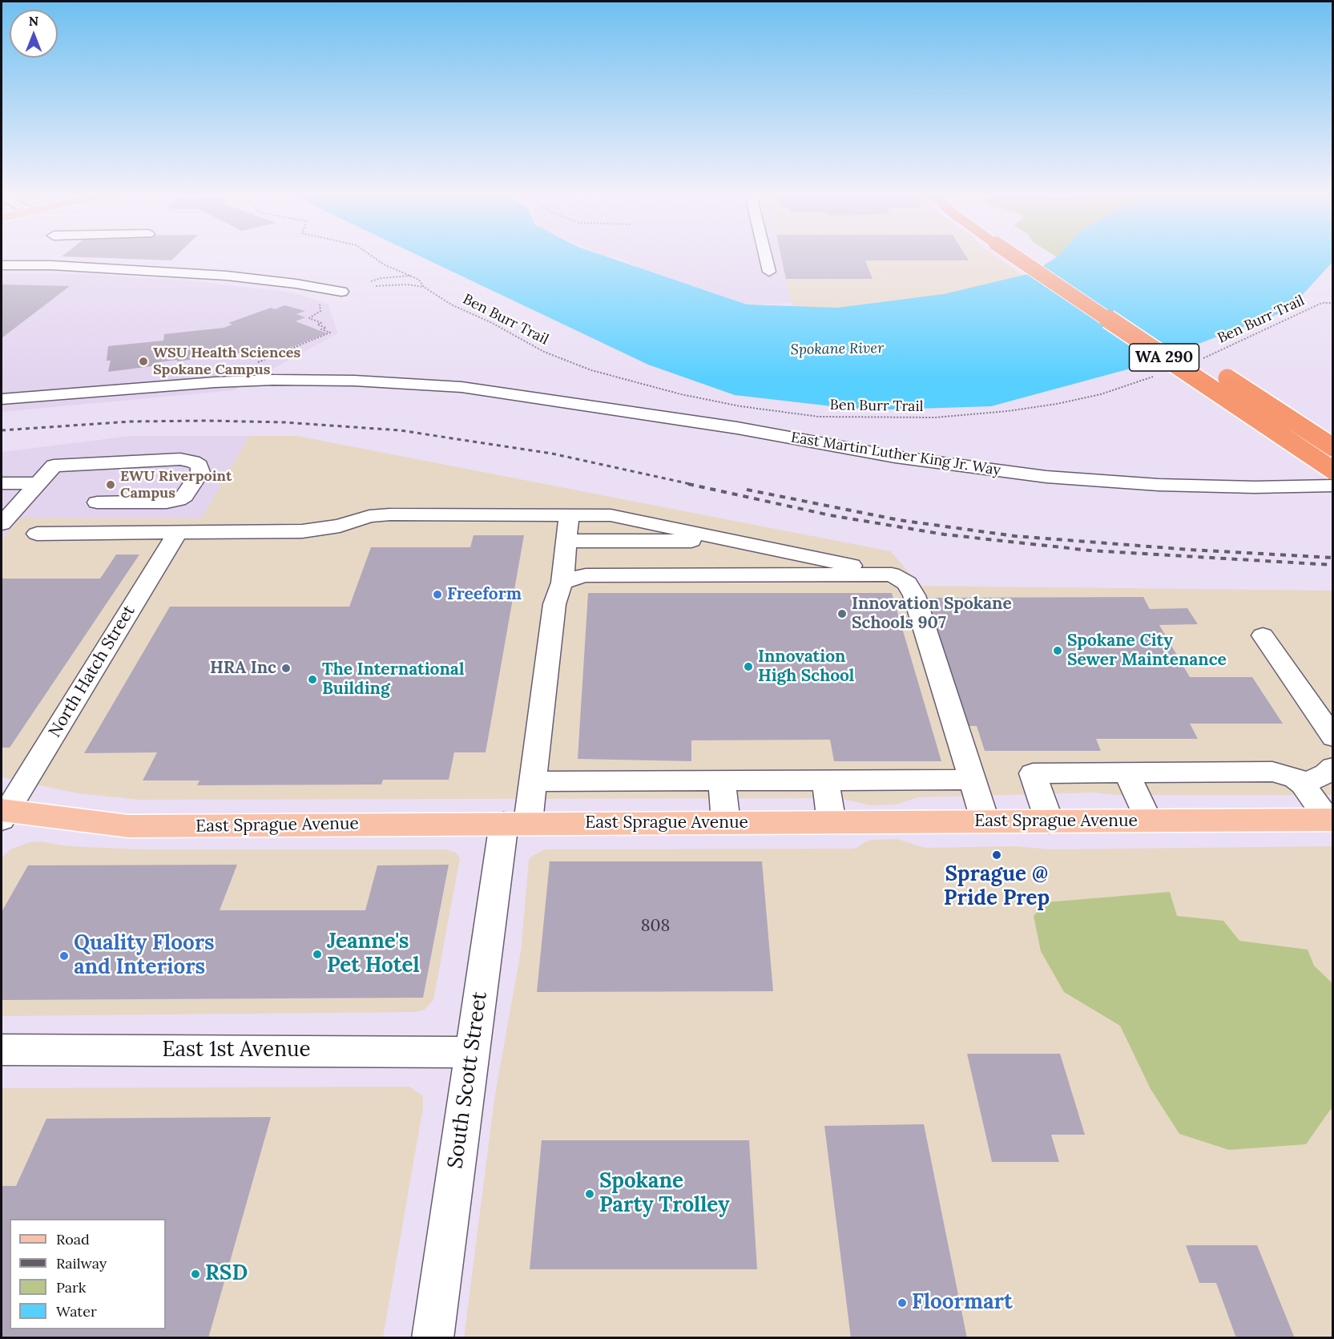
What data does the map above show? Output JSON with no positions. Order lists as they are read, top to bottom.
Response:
{
  "streets": {
    "highway": ["WA 290"],
    "main road": ["East Sprague Avenue"],
    "street": [
      "East Martin Luther King Jr. Way",
      "North Hatch Street",
      "East 1st Avenue",
      "South Scott Street"
    ],
    "path": ["Ben Burr Trail"]
  },
  "crossings": [
    ["North Hatch Street", "East Sprague Avenue"],
    ["East Sprague Avenue", "South Scott Street"],
    ["East 1st Avenue", "South Scott Street"]
  ],
  "water": ["Spokane River"],
  "places": [
    "WSU Health Sciences Spokane Campus",
    "EWU Riverpoint Campus",
    "Freeform",
    "Innovation Spokane Schools 907",
    "Spokane City Sewer Maintenance",
    "Innovation High School",
    "HRA Inc",
    "The International Building",
    "Sprague @ Pride Prep",
    "Jeanne's Pet Hotel",
    "Quality Floors and Interiors",
    "Spokane Party Trolley",
    "RSD",
    "Floormart"
  ],
  "house_numbers": ["808"],
  "legend": [
    "Road",
    "Railway",
    "Park",
    "Water"
  ],
  "north": "top"
}
